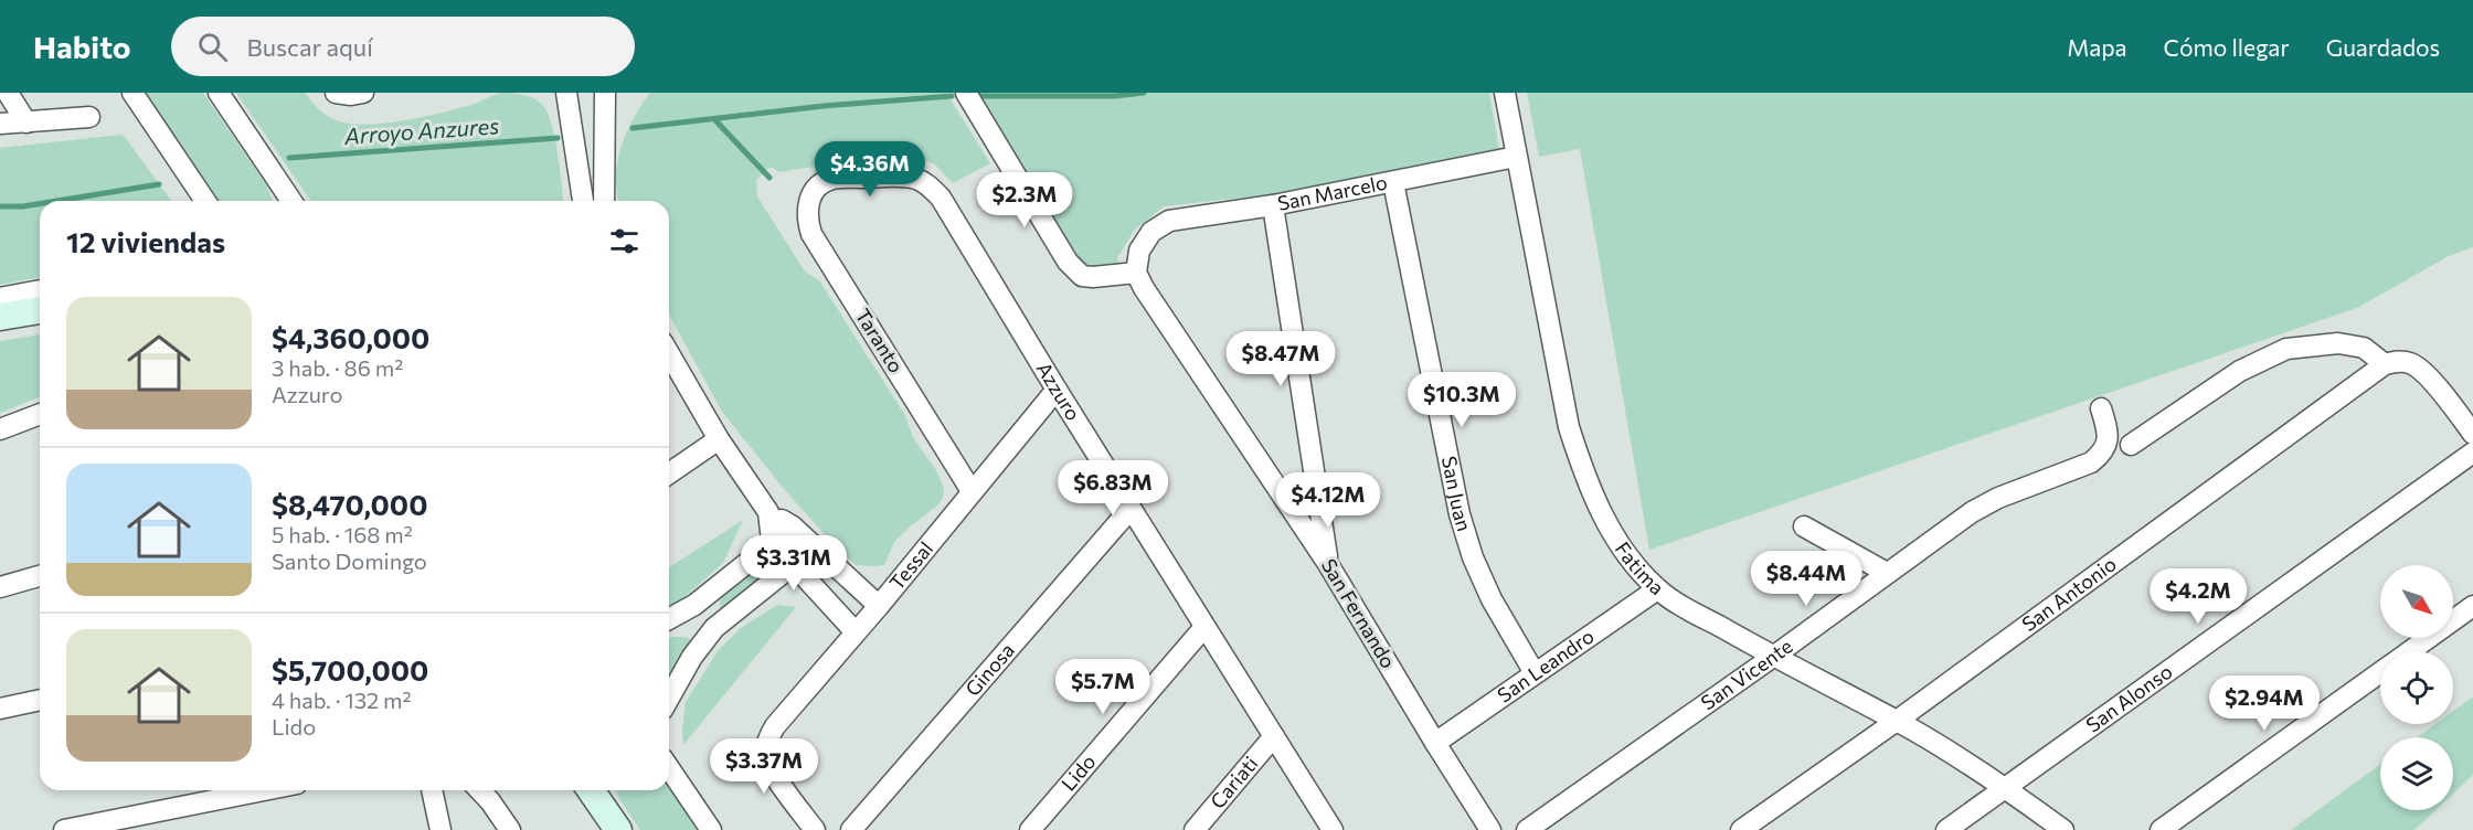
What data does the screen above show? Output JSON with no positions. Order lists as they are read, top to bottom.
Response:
{
  "streets": {
    "street": [
      "San Marcelo",
      "Taranto",
      "Azzuro",
      "San Juan",
      "Tessal",
      "Fatima",
      "San Antonio",
      "San Fernando",
      "San Leandro",
      "Ginosa",
      "San Vicente",
      "San Alonso",
      "Lido",
      "Cariati"
    ]
  },
  "crossings": [
    ["San Marcelo", "San Juan"],
    ["San Marcelo", "Fatima"],
    ["San Marcelo", "San Fernando"],
    ["Taranto", "Azzuro"],
    ["Taranto", "Tessal"],
    ["Azzuro", "Tessal"],
    ["Azzuro", "Ginosa"],
    ["Azzuro", "Lido"],
    ["Azzuro", "Cariati"],
    ["San Juan", "San Leandro"],
    ["Fatima", "San Antonio"],
    ["Fatima", "San Leandro"],
    ["Fatima", "San Vicente"],
    ["Fatima", "San Alonso"],
    ["San Fernando", "San Leandro"]
  ],
  "water": ["Arroyo Anzures"],
  "north": "bottom right",
  "page": {
    "header": "Habito",
    "search": "Buscar aquí",
    "nav": ["Mapa", "Cómo llegar", "Guardados"],
    "price": [
      "$4.36M",
      "$2.3M",
      "$8.47M",
      "$10.3M",
      "$6.83M",
      "$4.12M",
      "$3.31M",
      "$8.44M",
      "$4.2M",
      "$5.7M",
      "$2.94M",
      "$3.37M"
    ],
    "heading": "12 viviendas",
    "list": [
      {
        "name": "$4,360,000",
        "note": "3 hab. · 86 m² · Azzuro"
      },
      {
        "name": "$8,470,000",
        "note": "5 hab. · 168 m² · Santo Domingo"
      },
      {
        "name": "$5,700,000",
        "note": "4 hab. · 132 m² · Lido"
      }
    ]
  }
}
